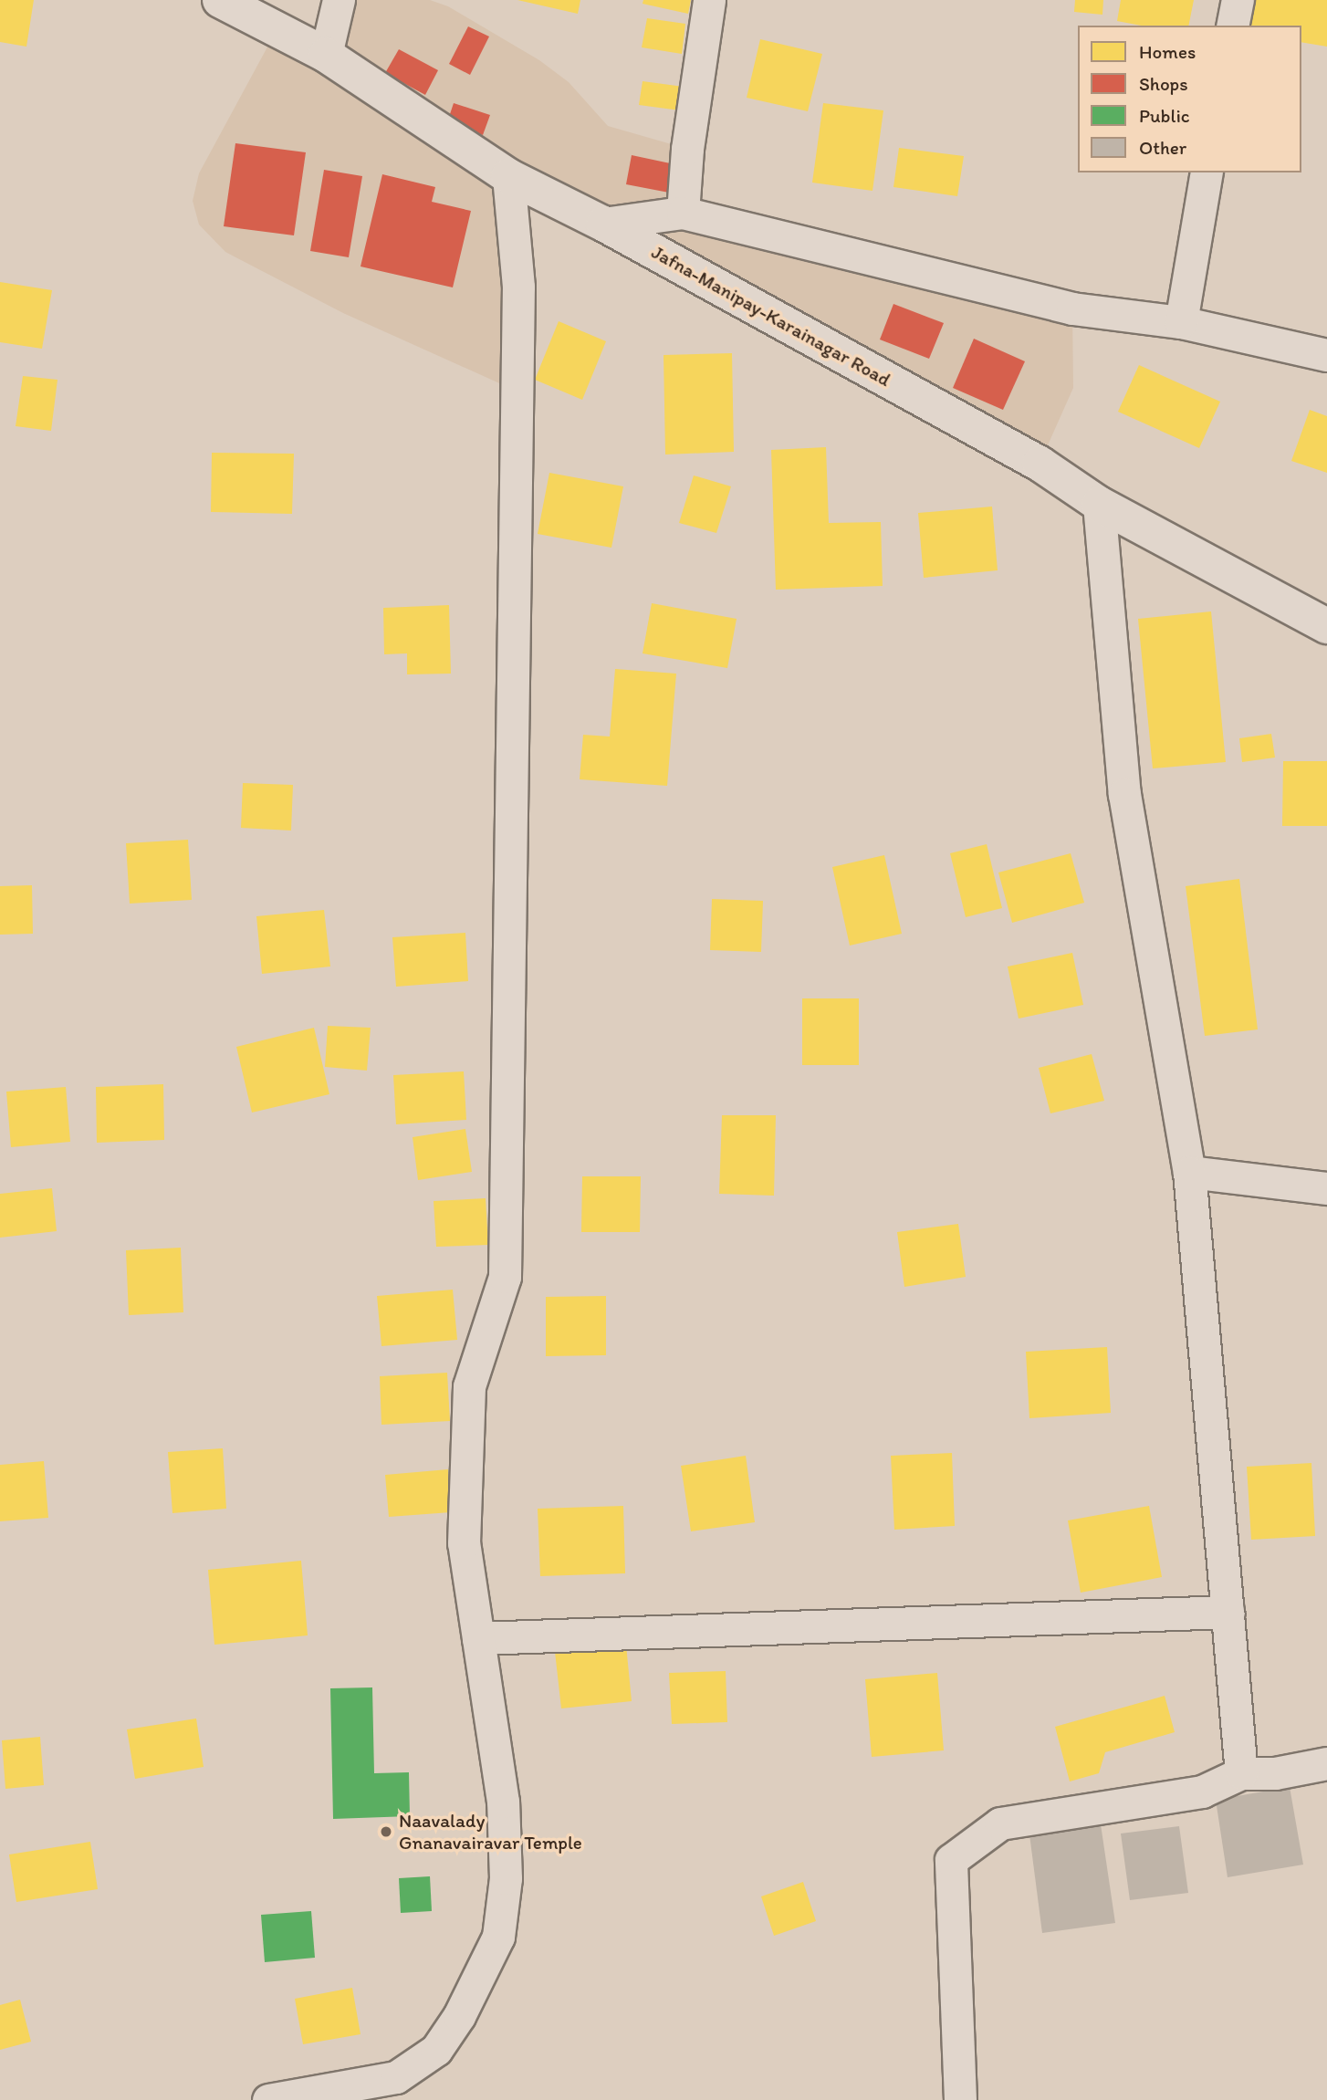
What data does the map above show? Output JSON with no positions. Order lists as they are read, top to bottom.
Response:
{
  "streets": {
    "main road": ["Jafna-Manipay-Karainagar Road"]
  },
  "places": ["Naavalady Gnanavairavar Temple"],
  "legend": [
    "Homes",
    "Shops",
    "Public",
    "Other"
  ]
}
